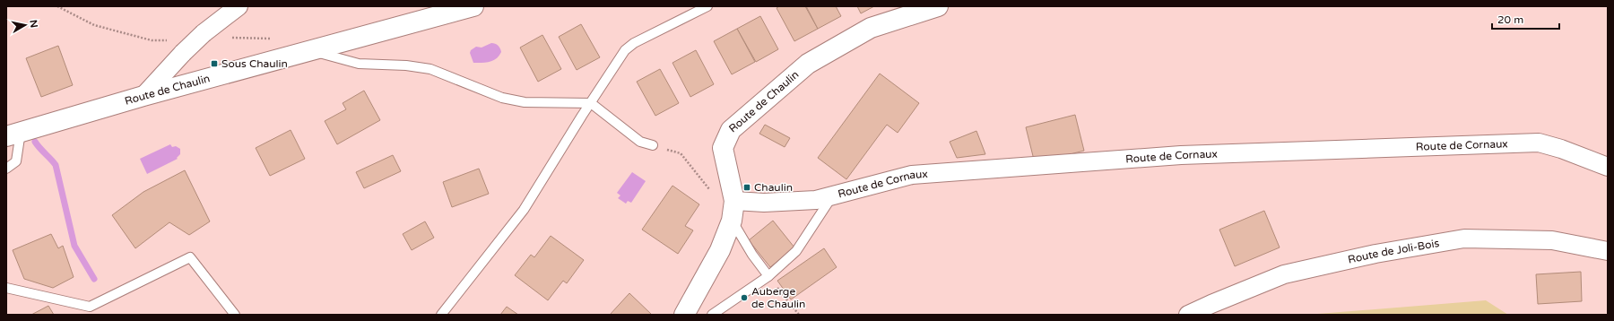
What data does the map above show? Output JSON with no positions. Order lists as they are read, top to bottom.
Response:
{
  "streets": {
    "street": ["Route de Chaulin", "Route de Cornaux", "Route de Joli-Bois"]
  },
  "crossings": [
    ["Route de Chaulin", "Route de Cornaux"]
  ],
  "places": {
    "transit": ["Sous Chaulin", "Chaulin"],
    "other": ["Auberge de Chaulin"]
  },
  "scale_bar": "20 m",
  "north": "right"
}
